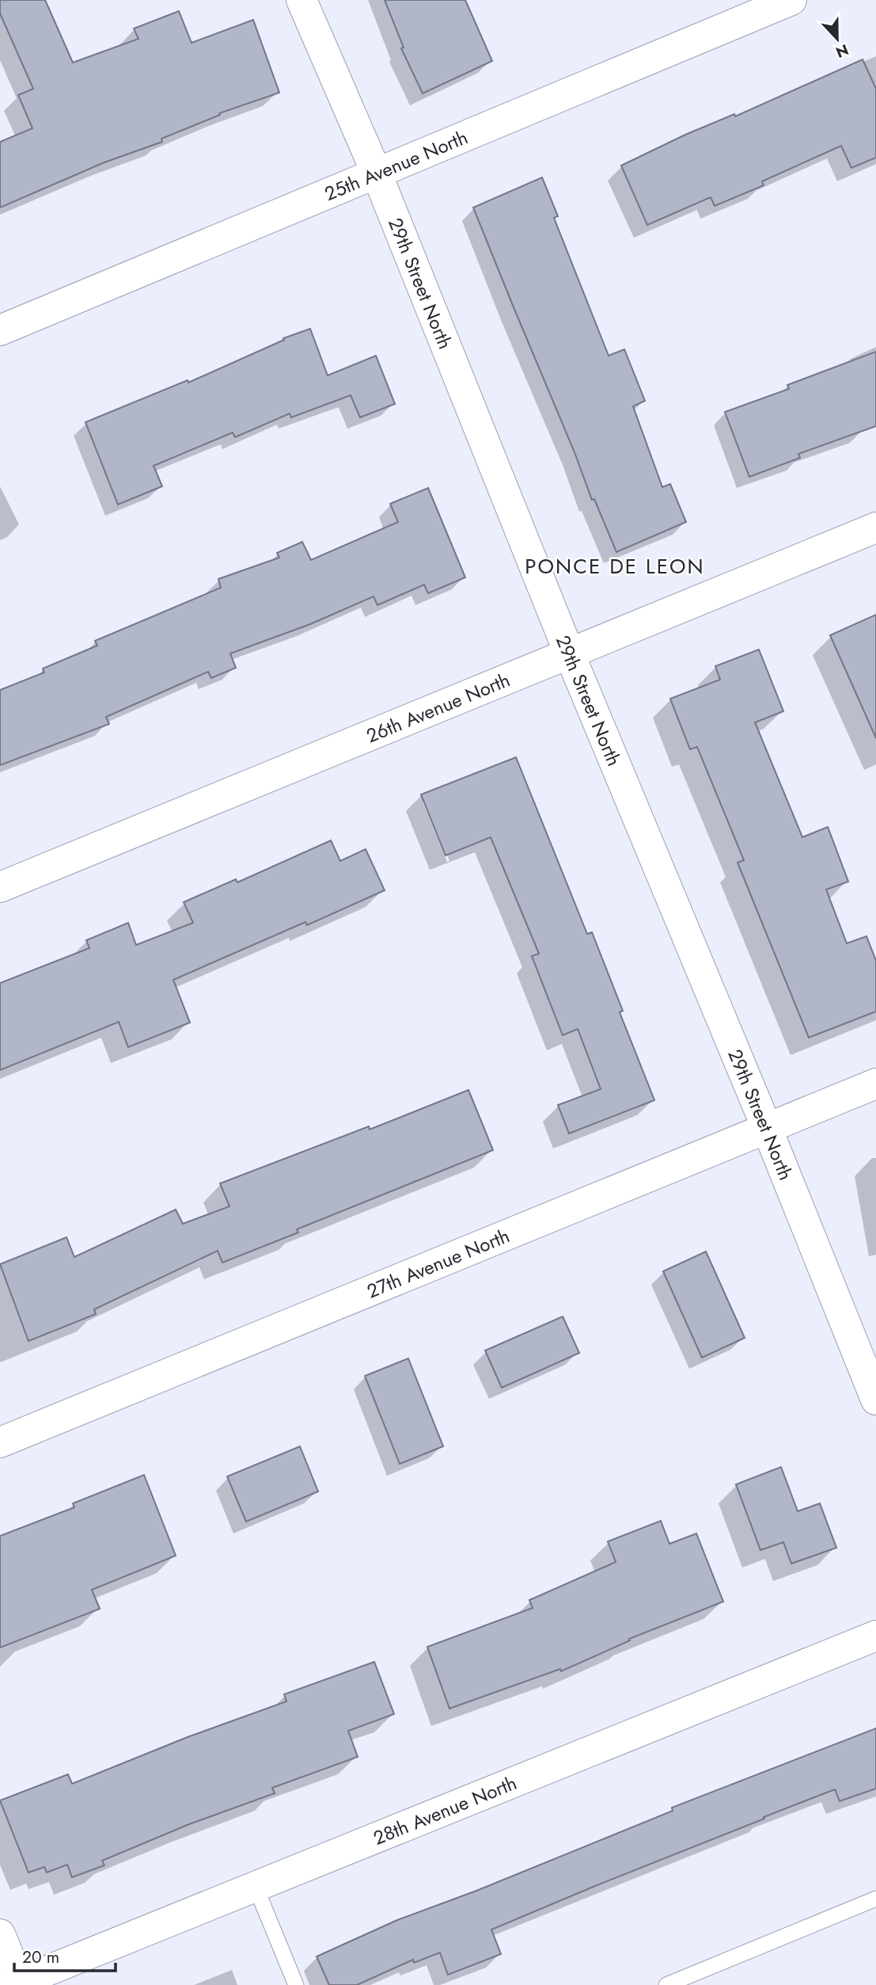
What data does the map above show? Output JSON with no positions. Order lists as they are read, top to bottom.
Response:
{
  "streets": {
    "street": [
      "25th Avenue North",
      "29th Street North",
      "26th Avenue North",
      "27th Avenue North",
      "28th Avenue North"
    ]
  },
  "crossings": [
    ["25th Avenue North", "29th Street North"],
    ["29th Street North", "26th Avenue North"],
    ["29th Street North", "27th Avenue North"]
  ],
  "districts": ["PONCE DE LEON"],
  "scale_bar": "20 m",
  "north": "bottom"
}
